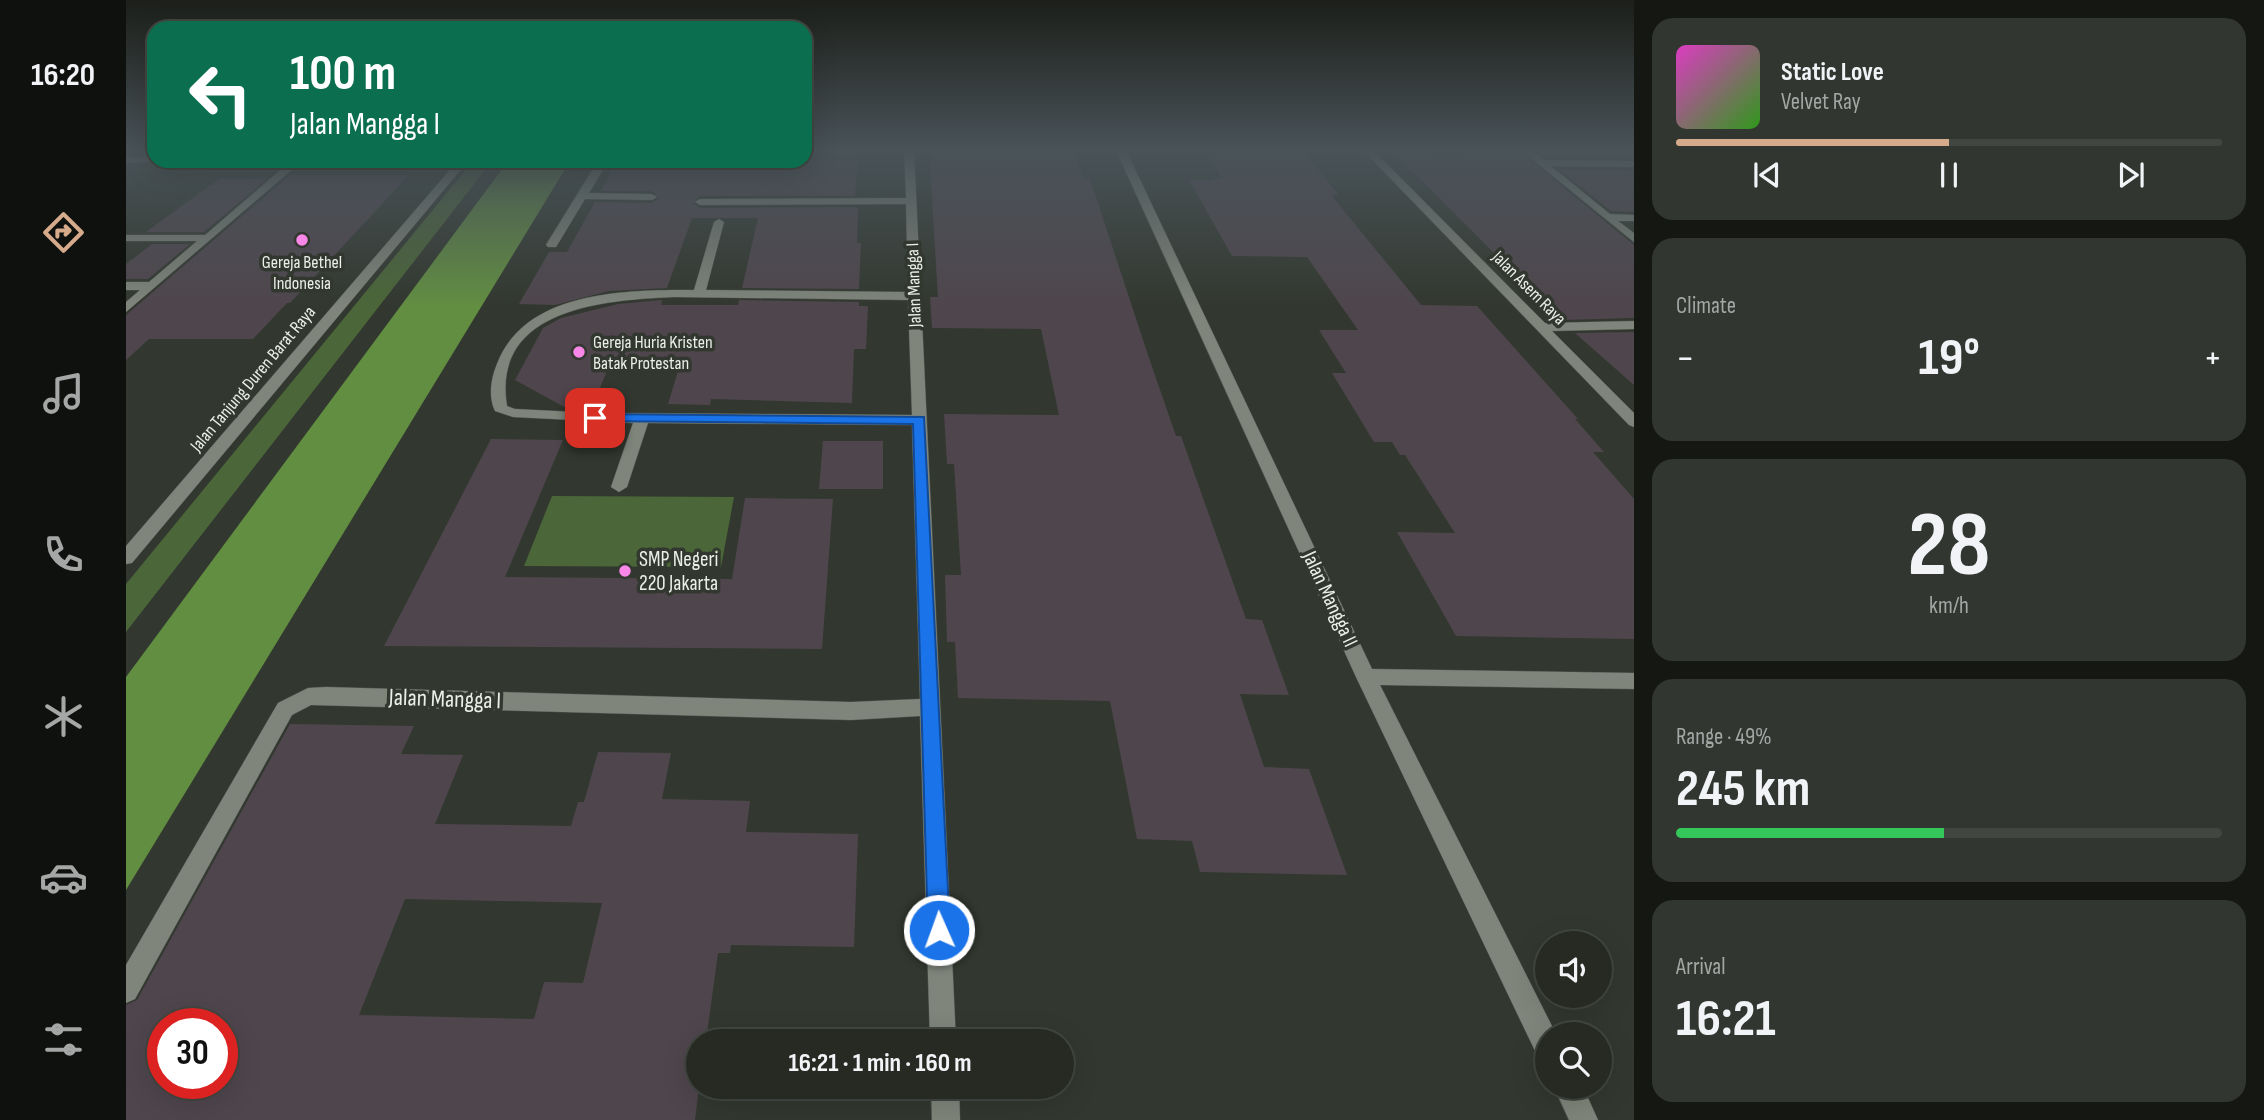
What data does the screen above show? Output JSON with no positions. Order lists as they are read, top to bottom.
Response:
{
  "streets": {
    "street": [
      "Jalan Mangga I",
      "Jalan Asem Raya",
      "Jalan Tanjung Duren Barat Raya",
      "Jalan Mangga II"
    ]
  },
  "places": ["Gereja Bethel Indonesia", "Gereja Huria Kristen Batak Protestan", "SMP Negeri 220 Jakarta"],
  "page": {
    "tabs": "16:20",
    "turn": ["100 m", "Jalan Mangga I"],
    "song": ["Static Love", "Velvet Ray"],
    "tile": [
      "Climate",
      ["28", "km/h"],
      ["Range · 49%", "245 km"],
      ["Arrival", "16:21"]
    ],
    "heat": ["−", "19°", "+"],
    "limit": "30",
    "trip": "16:21 · 1 min · 160 m"
  }
}
